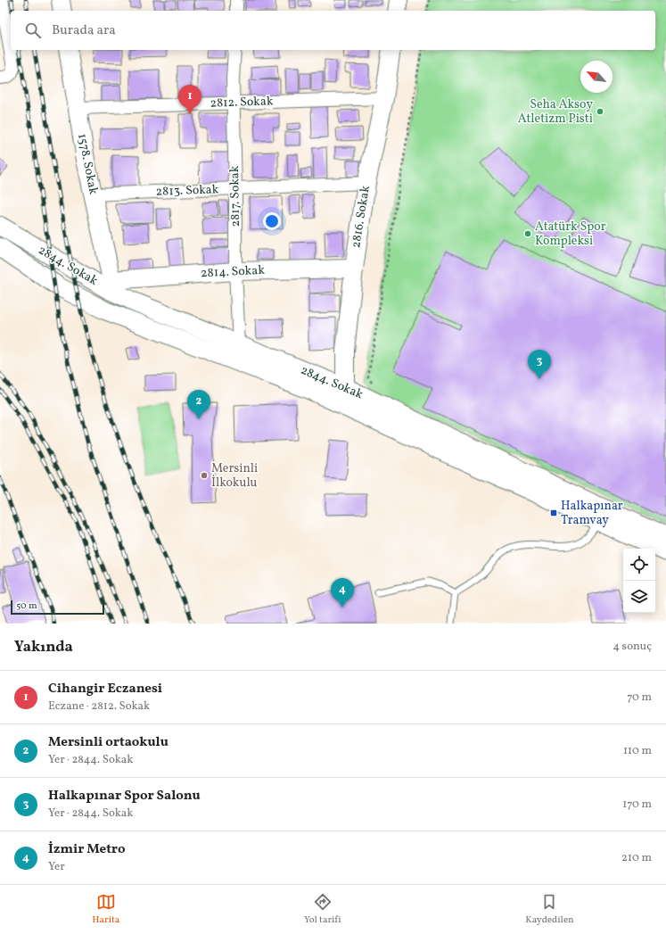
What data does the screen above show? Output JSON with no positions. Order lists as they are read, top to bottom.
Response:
{
  "streets": {
    "main road": [
      "1578. Sokak",
      "2816. Sokak",
      "2844. Sokak",
      "2814. Sokak"
    ],
    "street": ["2812. Sokak", "2813. Sokak", "2817. Sokak"]
  },
  "crossings": [
    ["2812. Sokak", "1578. Sokak"],
    ["2812. Sokak", "2817. Sokak"],
    ["2812. Sokak", "2816. Sokak"],
    ["1578. Sokak", "2813. Sokak"],
    ["1578. Sokak", "2814. Sokak"],
    ["2813. Sokak", "2817. Sokak"],
    ["2813. Sokak", "2816. Sokak"],
    ["2817. Sokak", "2844. Sokak"],
    ["2817. Sokak", "2814. Sokak"],
    ["2816. Sokak", "2844. Sokak"],
    ["2816. Sokak", "2814. Sokak"]
  ],
  "places": {
    "other": ["Seha Aksoy Atletizm Pisti", "Atatürk Spor Kompleksi", "Mersinli İlkokulu"],
    "transit": ["Halkapınar Tramvay"]
  },
  "scale_bar": "50 m",
  "north": "top left",
  "page": {
    "search": "Burada ara",
    "pins": [
      "1",
      "3",
      "2",
      "4"
    ],
    "scale": "50 m",
    "heading": ["Yakında", "4 sonuç"],
    "list": [
      {
        "mark": "1",
        "name": "Cihangir Eczanesi",
        "note": "Eczane · 2812. Sokak",
        "value": "70 m"
      },
      {
        "mark": "2",
        "name": "Mersinli ortaokulu",
        "note": "Yer · 2844. Sokak",
        "value": "110 m"
      },
      {
        "mark": "3",
        "name": "Halkapınar Spor Salonu",
        "note": "Yer · 2844. Sokak",
        "value": "170 m"
      },
      {
        "mark": "4",
        "name": "İzmir Metro",
        "note": "Yer",
        "value": "210 m"
      }
    ],
    "nav": ["Harita", "Yol tarifi", "Kaydedilen"]
  }
}
